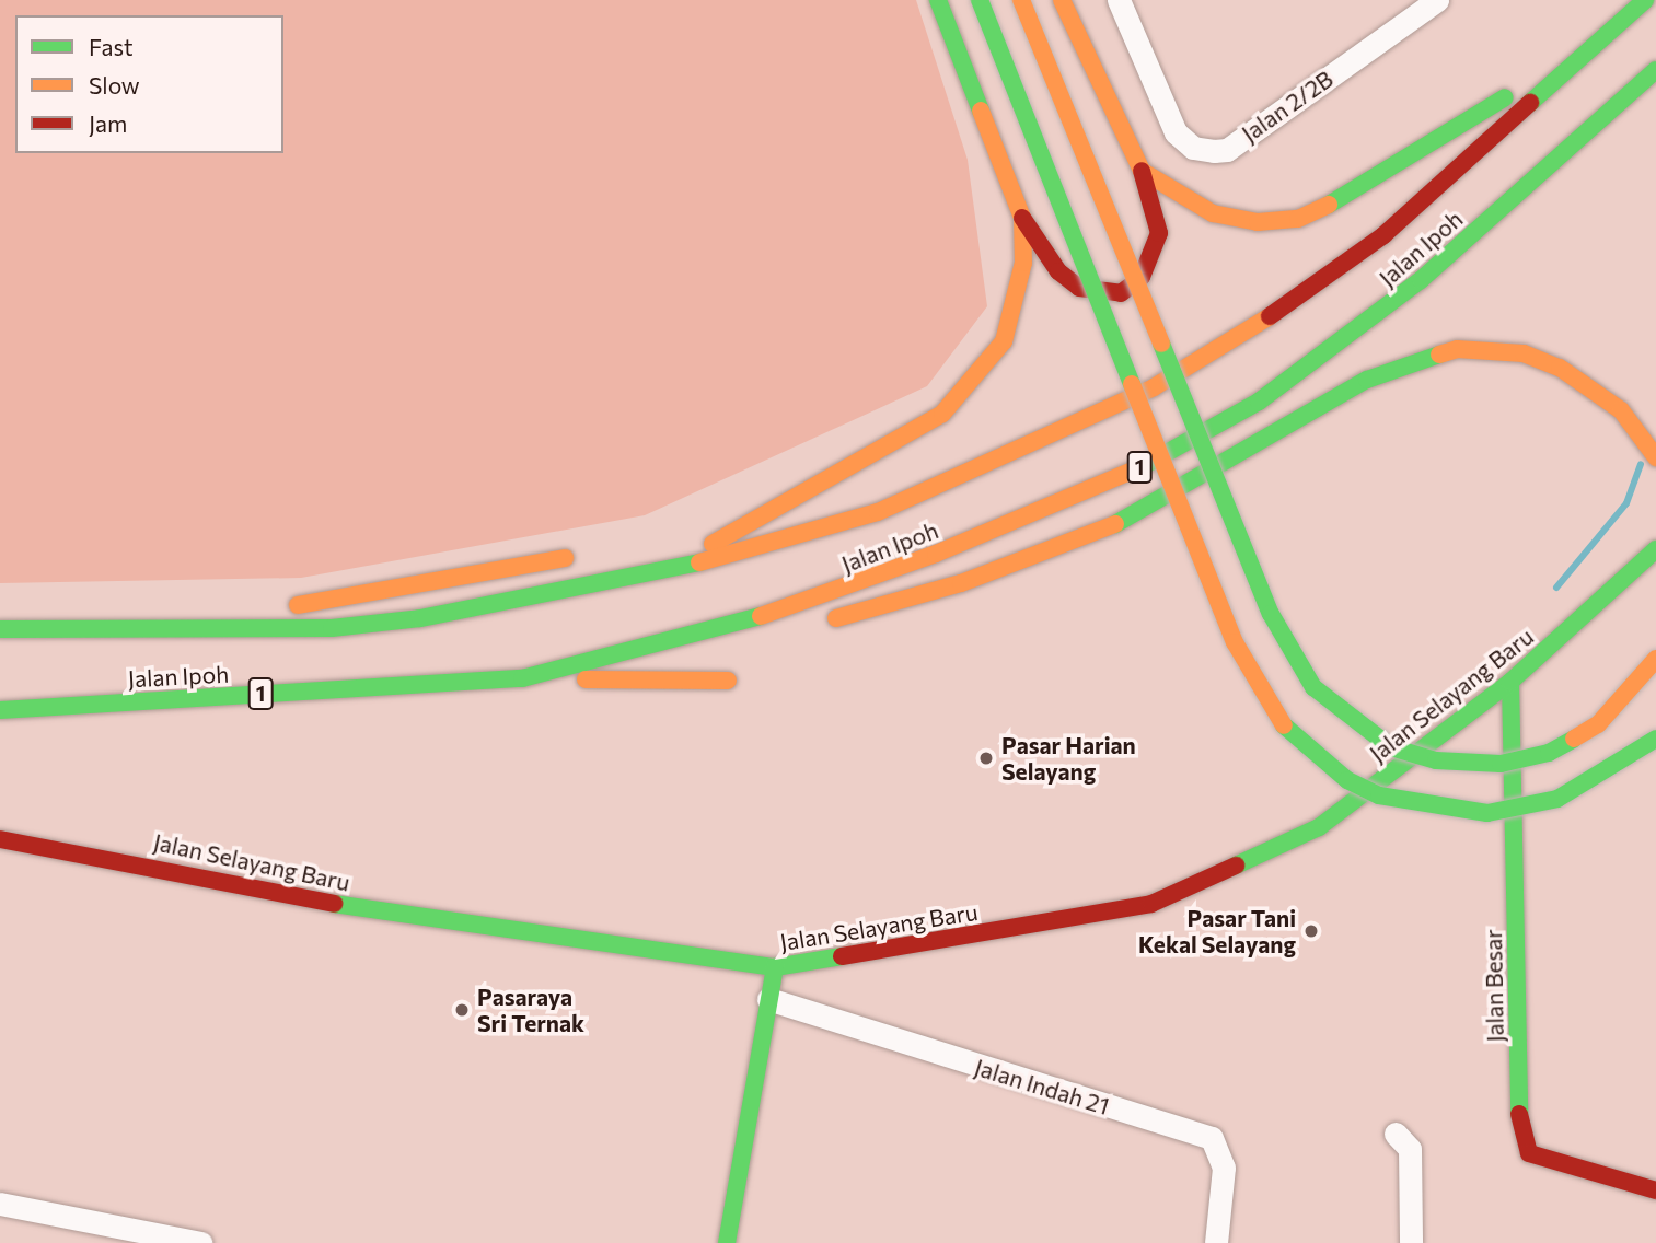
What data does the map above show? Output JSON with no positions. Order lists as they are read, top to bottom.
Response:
{
  "streets": {
    "main road": [
      "Jalan Ipoh",
      "1",
      "Jalan Selayang Baru",
      "Jalan Besar"
    ],
    "street": ["Jalan 2/2B", "Jalan Indah 21"]
  },
  "crossings": [
    ["Jalan Selayang Baru", "Jalan Besar"]
  ],
  "places": ["Pasar Harian Selayang", "Pasar Tani Kekal Selayang", "Pasaraya Sri Ternak"],
  "legend": ["Fast", "Slow", "Jam"]
}
